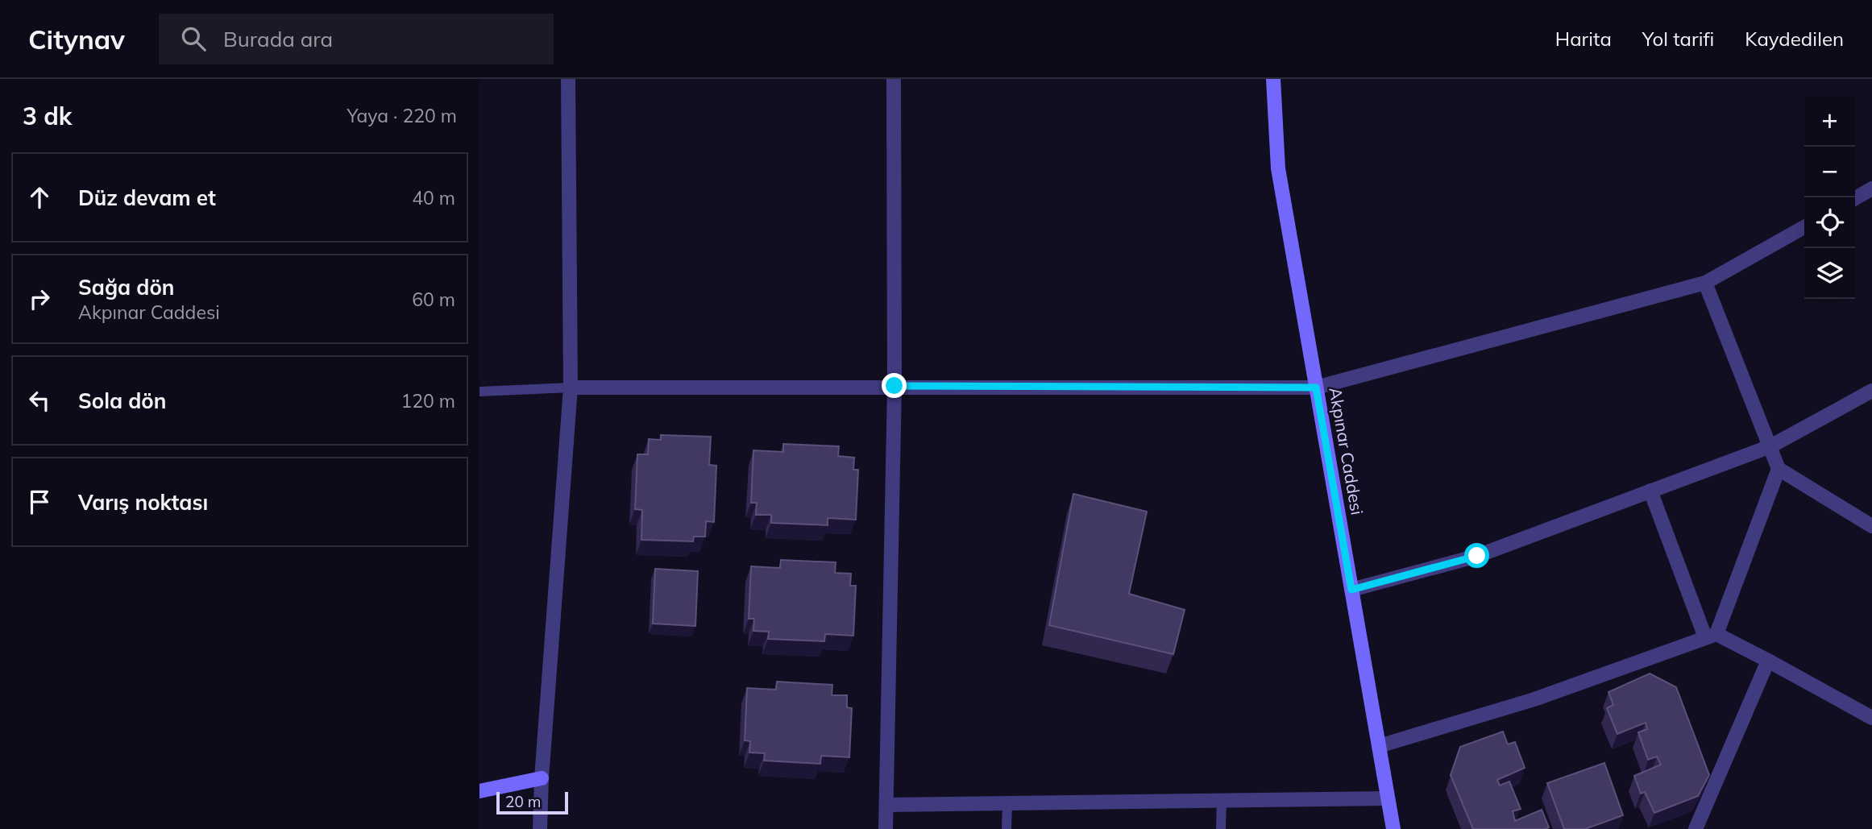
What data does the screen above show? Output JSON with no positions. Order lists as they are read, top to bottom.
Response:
{
  "streets": {
    "street": ["Akpınar Caddesi"]
  },
  "scale_bar": "20 m",
  "page": {
    "header": "Citynav",
    "search": "Burada ara",
    "nav": ["Harita", "Yol tarifi", "Kaydedilen"],
    "heading": ["3 dk", "Yaya · 220 m"],
    "map_buttons": ["+", "−"],
    "list": [
      ["Düz devam et", "40 m"],
      ["Sağa dön", "Akpınar Caddesi", "60 m"],
      ["Sola dön", "120 m"],
      "Varış noktası"
    ],
    "scale": "20 m"
  }
}
